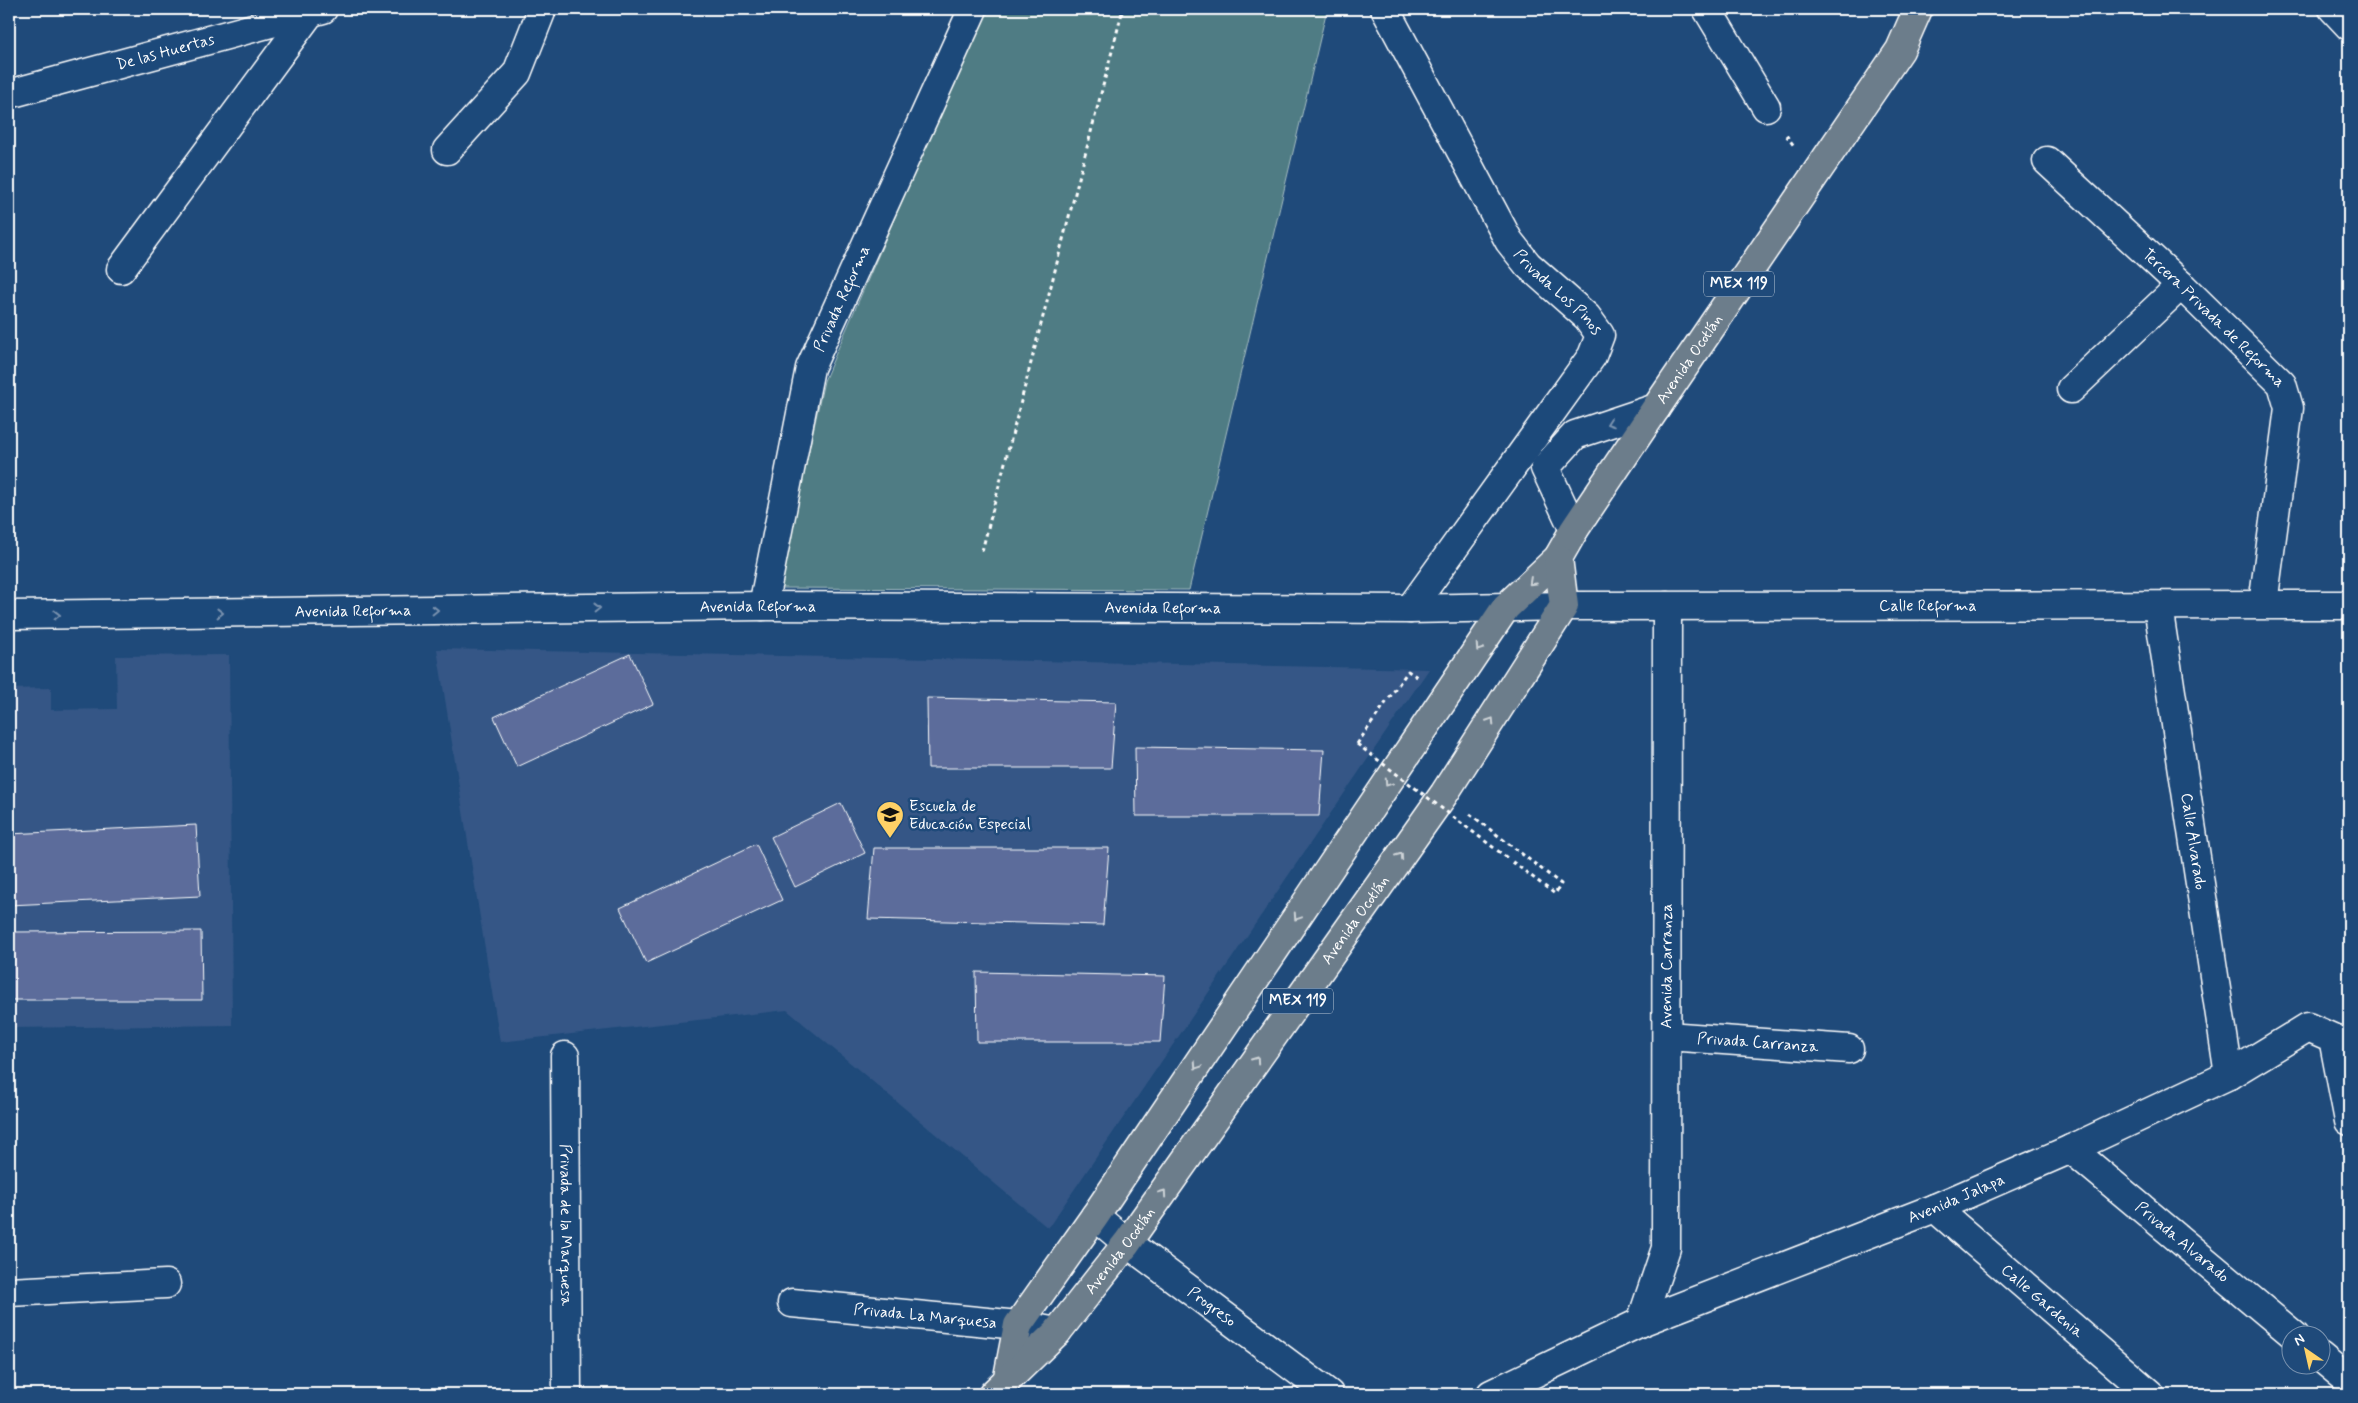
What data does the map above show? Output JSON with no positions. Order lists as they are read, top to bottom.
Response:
{
  "streets": {
    "main road": ["MEX 119", "Avenida Ocotlán"],
    "street": [
      "De las Huertas",
      "Privada Los Pinos",
      "Privada Reforma",
      "Tercera Privada de Reforma",
      "Avenida Reforma",
      "Calle Reforma",
      "Calle Alvarado",
      "Avenida Carranza",
      "Privada Carranza",
      "Avenida Jalapa",
      "Privada de la Marquesa",
      "Privada Alvarado",
      "Calle Gardenia",
      "Progreso",
      "Privada La Marquesa"
    ]
  },
  "crossings": [
    ["Privada Los Pinos", "Avenida Reforma"],
    ["Privada Reforma", "Avenida Reforma"],
    ["Tercera Privada de Reforma", "Calle Reforma"],
    ["Avenida Ocotlán", "Avenida Reforma"],
    ["Avenida Ocotlán", "Calle Reforma"],
    ["Avenida Ocotlán", "Progreso"],
    ["Avenida Ocotlán", "Privada La Marquesa"],
    ["Avenida Reforma", "Calle Reforma"],
    ["Calle Reforma", "Calle Alvarado"],
    ["Calle Reforma", "Avenida Carranza"],
    ["Calle Alvarado", "Avenida Jalapa"],
    ["Avenida Carranza", "Privada Carranza"],
    ["Avenida Carranza", "Avenida Jalapa"],
    ["Avenida Jalapa", "Privada Alvarado"],
    ["Avenida Jalapa", "Calle Gardenia"]
  ],
  "one_way": ["Avenida Reforma"],
  "places": {
    "school or university": ["Escuela de Educación Especial"]
  },
  "north": "top left"
}
